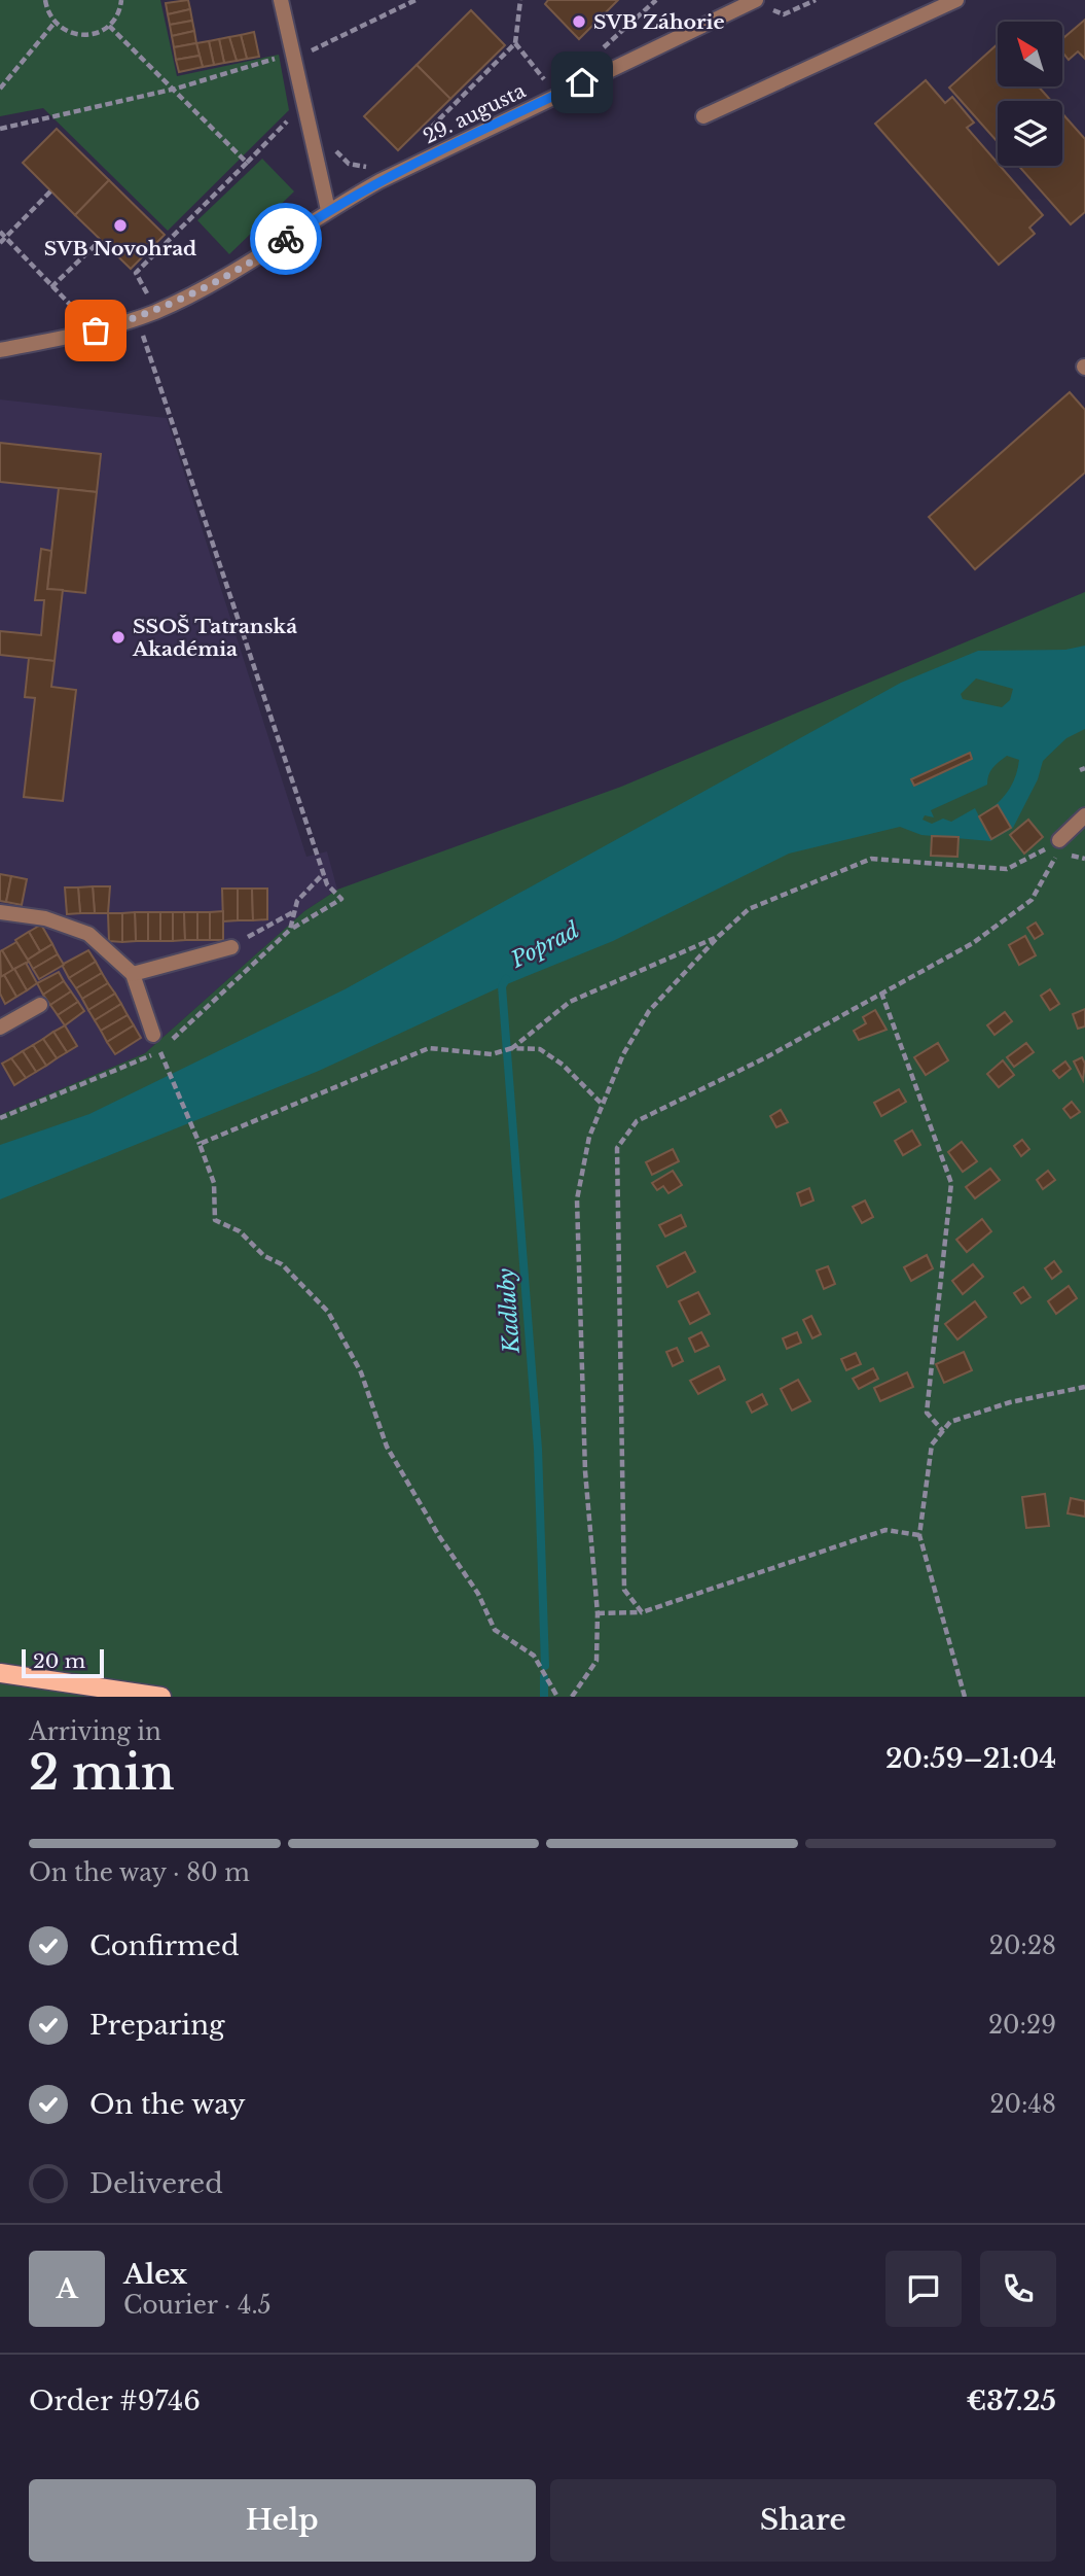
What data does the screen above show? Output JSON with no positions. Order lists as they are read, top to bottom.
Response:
{
  "streets": {
    "street": ["29. augusta"]
  },
  "water": ["Poprad", "Kadluby"],
  "places": ["SVB Záhorie", "SVB Novohrad", "SSOŠ Tatranská Akadémia"],
  "scale_bar": "20 m",
  "north": "top left",
  "page": {
    "scale": "20 m",
    "heading": ["2 min", "Arriving in", "20:59–21:04"],
    "panel": [
      "Alex",
      "Courier · 4.5",
      "Order #9746",
      "€37.25"
    ],
    "bar": "On the way · 80 m",
    "list": [
      ["Confirmed", "20:28"],
      ["Preparing", "20:29"],
      ["On the way", "20:48"],
      "Delivered"
    ],
    "round": "A",
    "buttons": ["Help", "Share"]
  }
}
